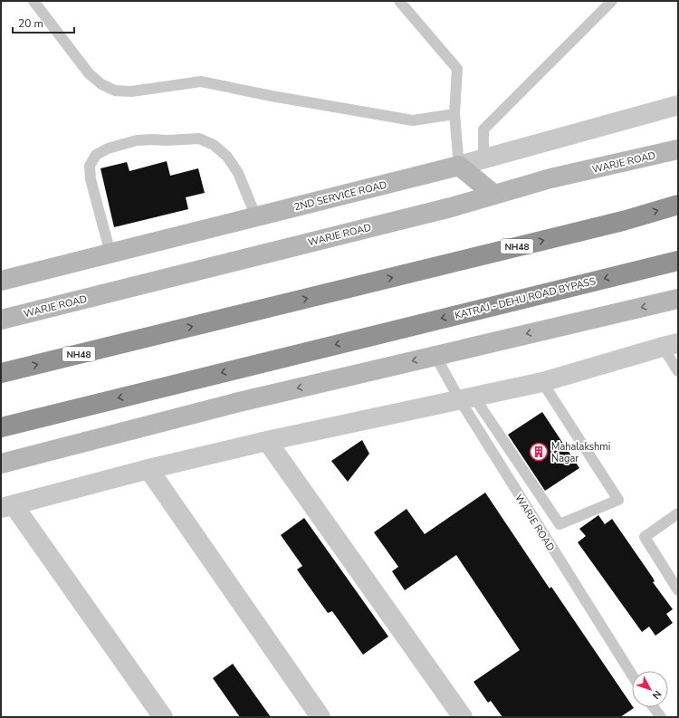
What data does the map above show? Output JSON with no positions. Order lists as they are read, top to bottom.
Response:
{
  "streets": {
    "highway": ["NH48", "KATRAJ - DEHU ROAD BYPASS"],
    "street": ["WARJE ROAD", "2ND SERVICE ROAD"]
  },
  "places": {
    "building": ["Mahalakshmi Nagar"]
  },
  "scale_bar": "20 m",
  "north": "bottom right"
}
